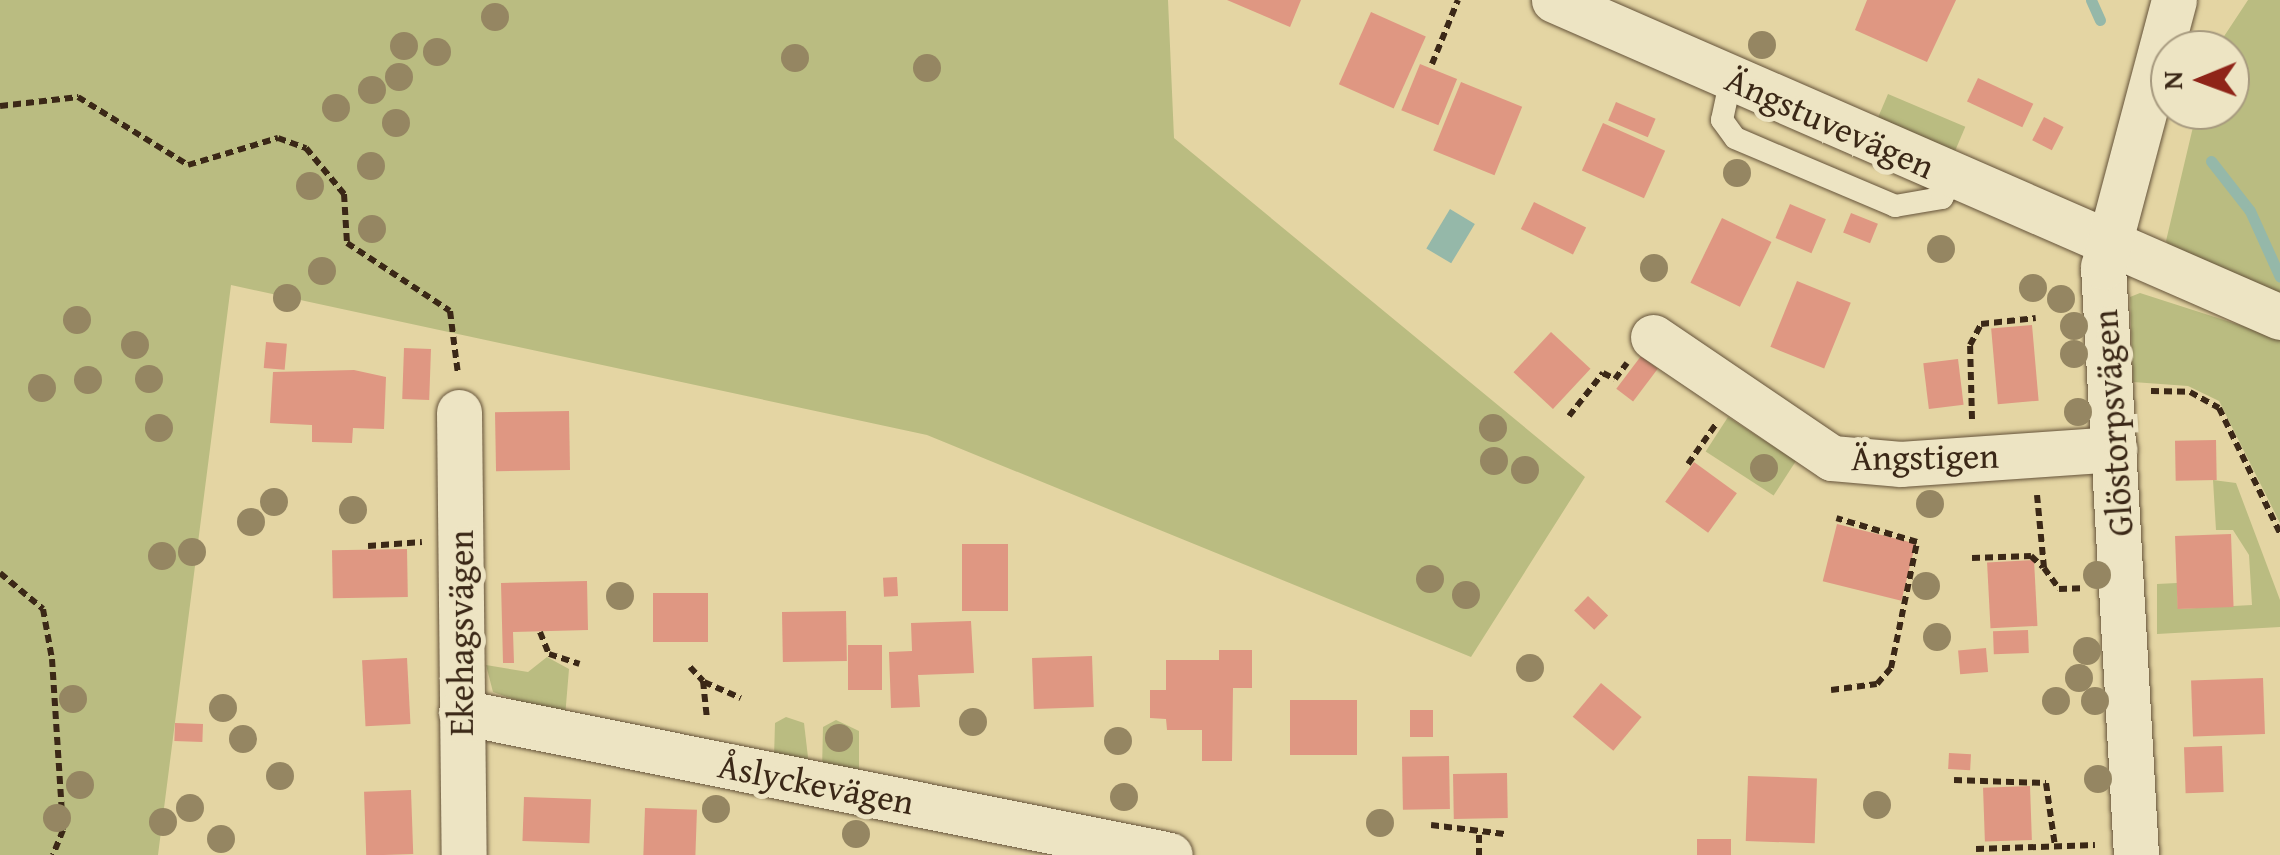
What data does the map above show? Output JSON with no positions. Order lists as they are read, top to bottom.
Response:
{
  "streets": {
    "street": [
      "Ängstuvevägen",
      "Glöstorpsvägen",
      "Ängstigen",
      "Ekehagsvägen",
      "Åslyckevägen"
    ]
  },
  "crossings": [
    ["Ängstuvevägen", "Glöstorpsvägen"],
    ["Glöstorpsvägen", "Ängstigen"],
    ["Ekehagsvägen", "Åslyckevägen"]
  ],
  "north": "left"
}
